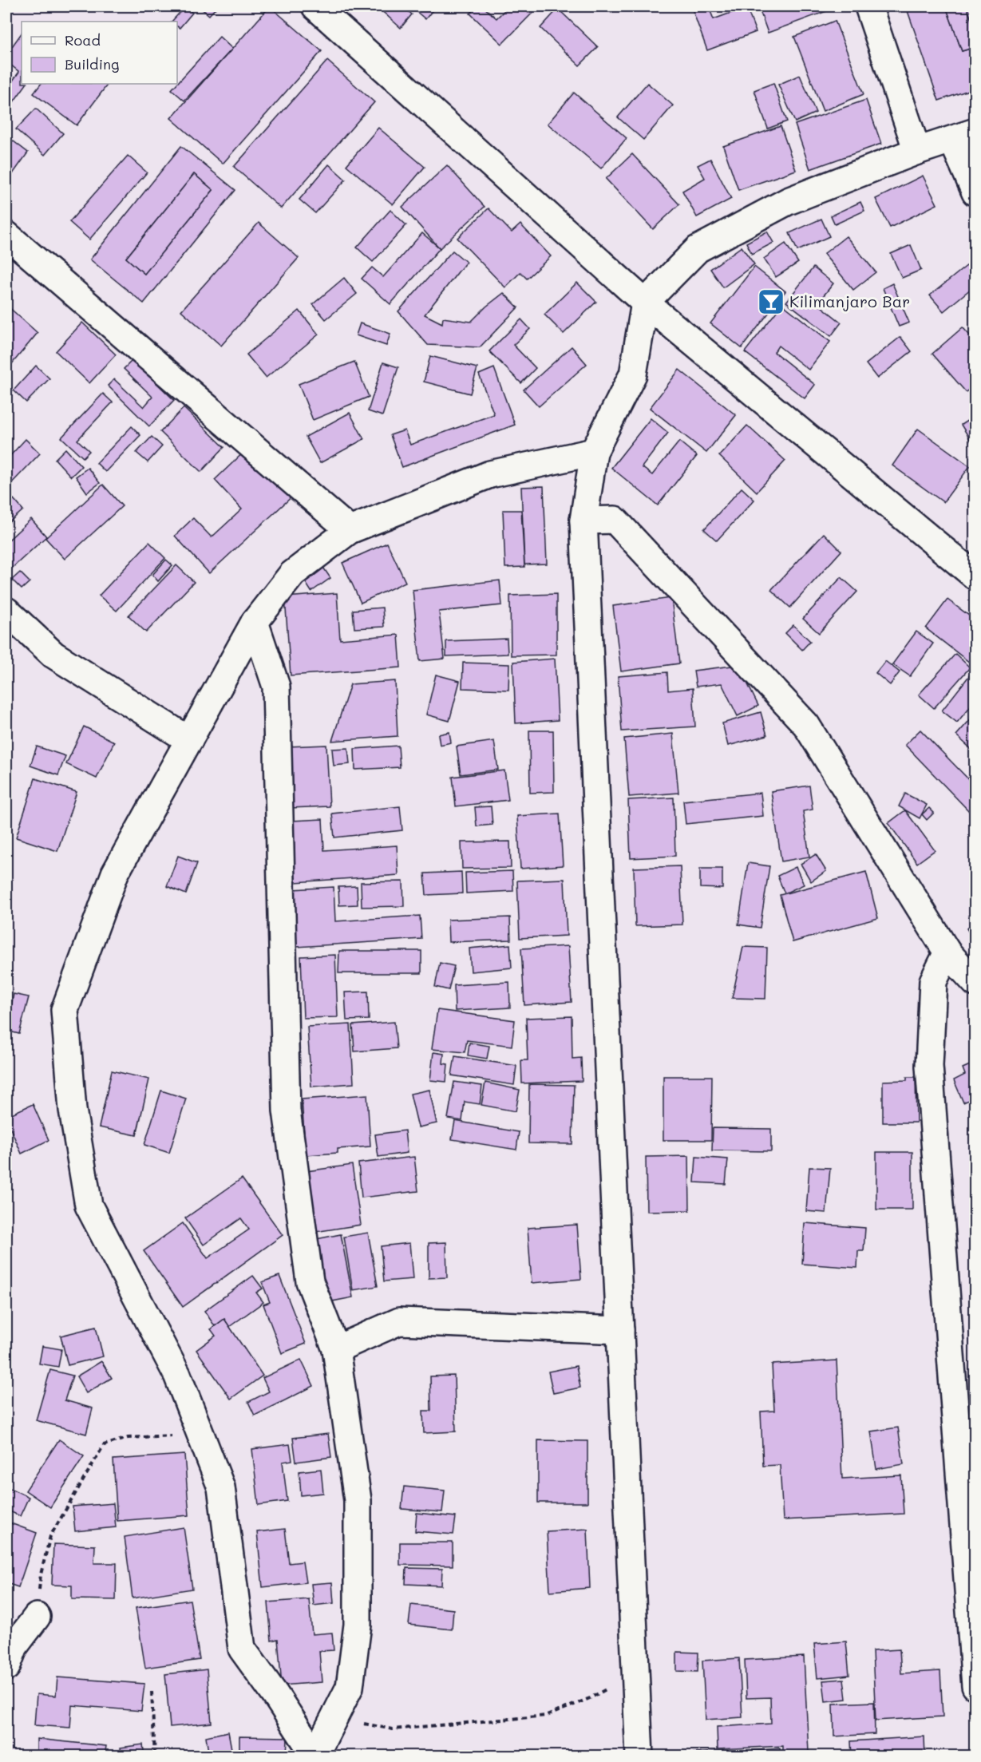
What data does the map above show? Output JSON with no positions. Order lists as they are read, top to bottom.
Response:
{
  "places": {
    "bar": ["Kilimanjaro Bar"]
  },
  "legend": ["Road", "Building"]
}
